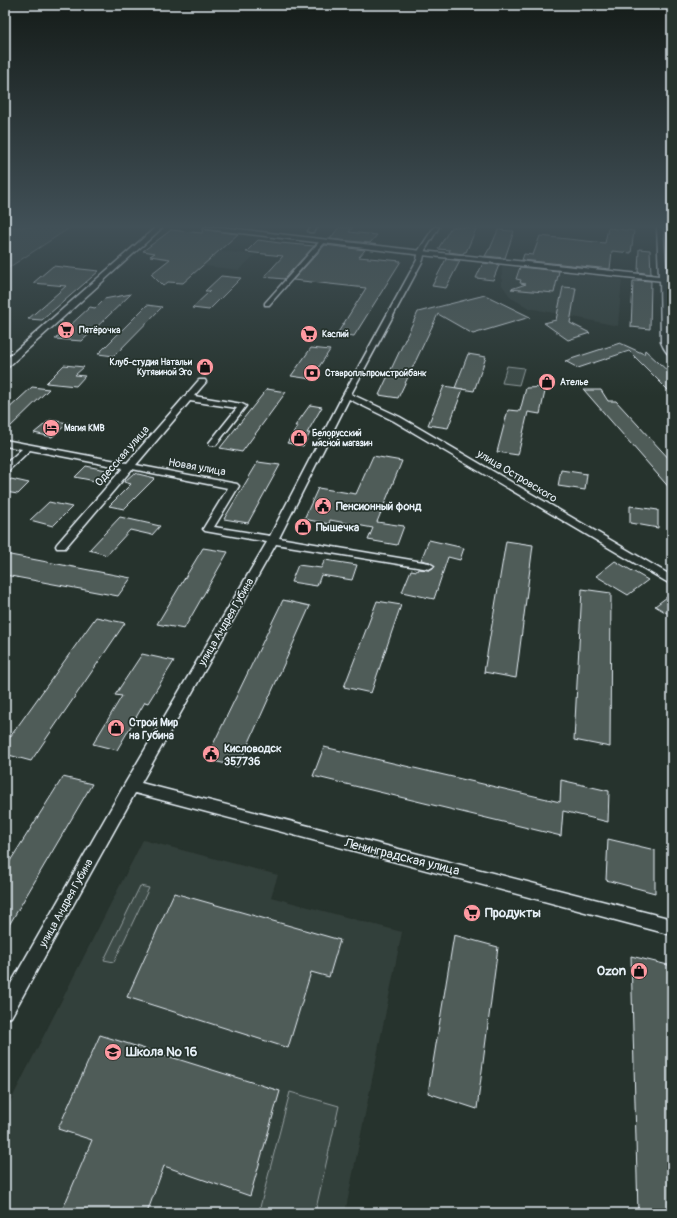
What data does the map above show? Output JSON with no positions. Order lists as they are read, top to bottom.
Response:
{
  "streets": {
    "street": [
      "Одесская улица",
      "Новая улица",
      "улица Островского",
      "улица Андрея Губина",
      "Ленинградская улица"
    ]
  },
  "crossings": [
    ["Одесская улица", "Новая улица"],
    ["Новая улица", "улица Андрея Губина"],
    ["улица Островского", "улица Андрея Губина"],
    ["улица Андрея Губина", "Ленинградская улица"]
  ],
  "places": {
    "supermarket": ["Пятёрочка", "Каспий", "Продукты"],
    "shop": [
      "Клуб-студия Натальи Кутявиной Эго",
      "Ателье",
      "Белорусский мясной магазин",
      "Пышечка",
      "Строй Мир на Губина",
      "Ozon"
    ],
    "bank": ["Ставропльпромстройбанк"],
    "hotel": ["Магия КМВ"],
    "public building": ["Пенсионный фонд", "Кисловодск 357736"],
    "school or university": ["Школа № 16"]
  }
}
